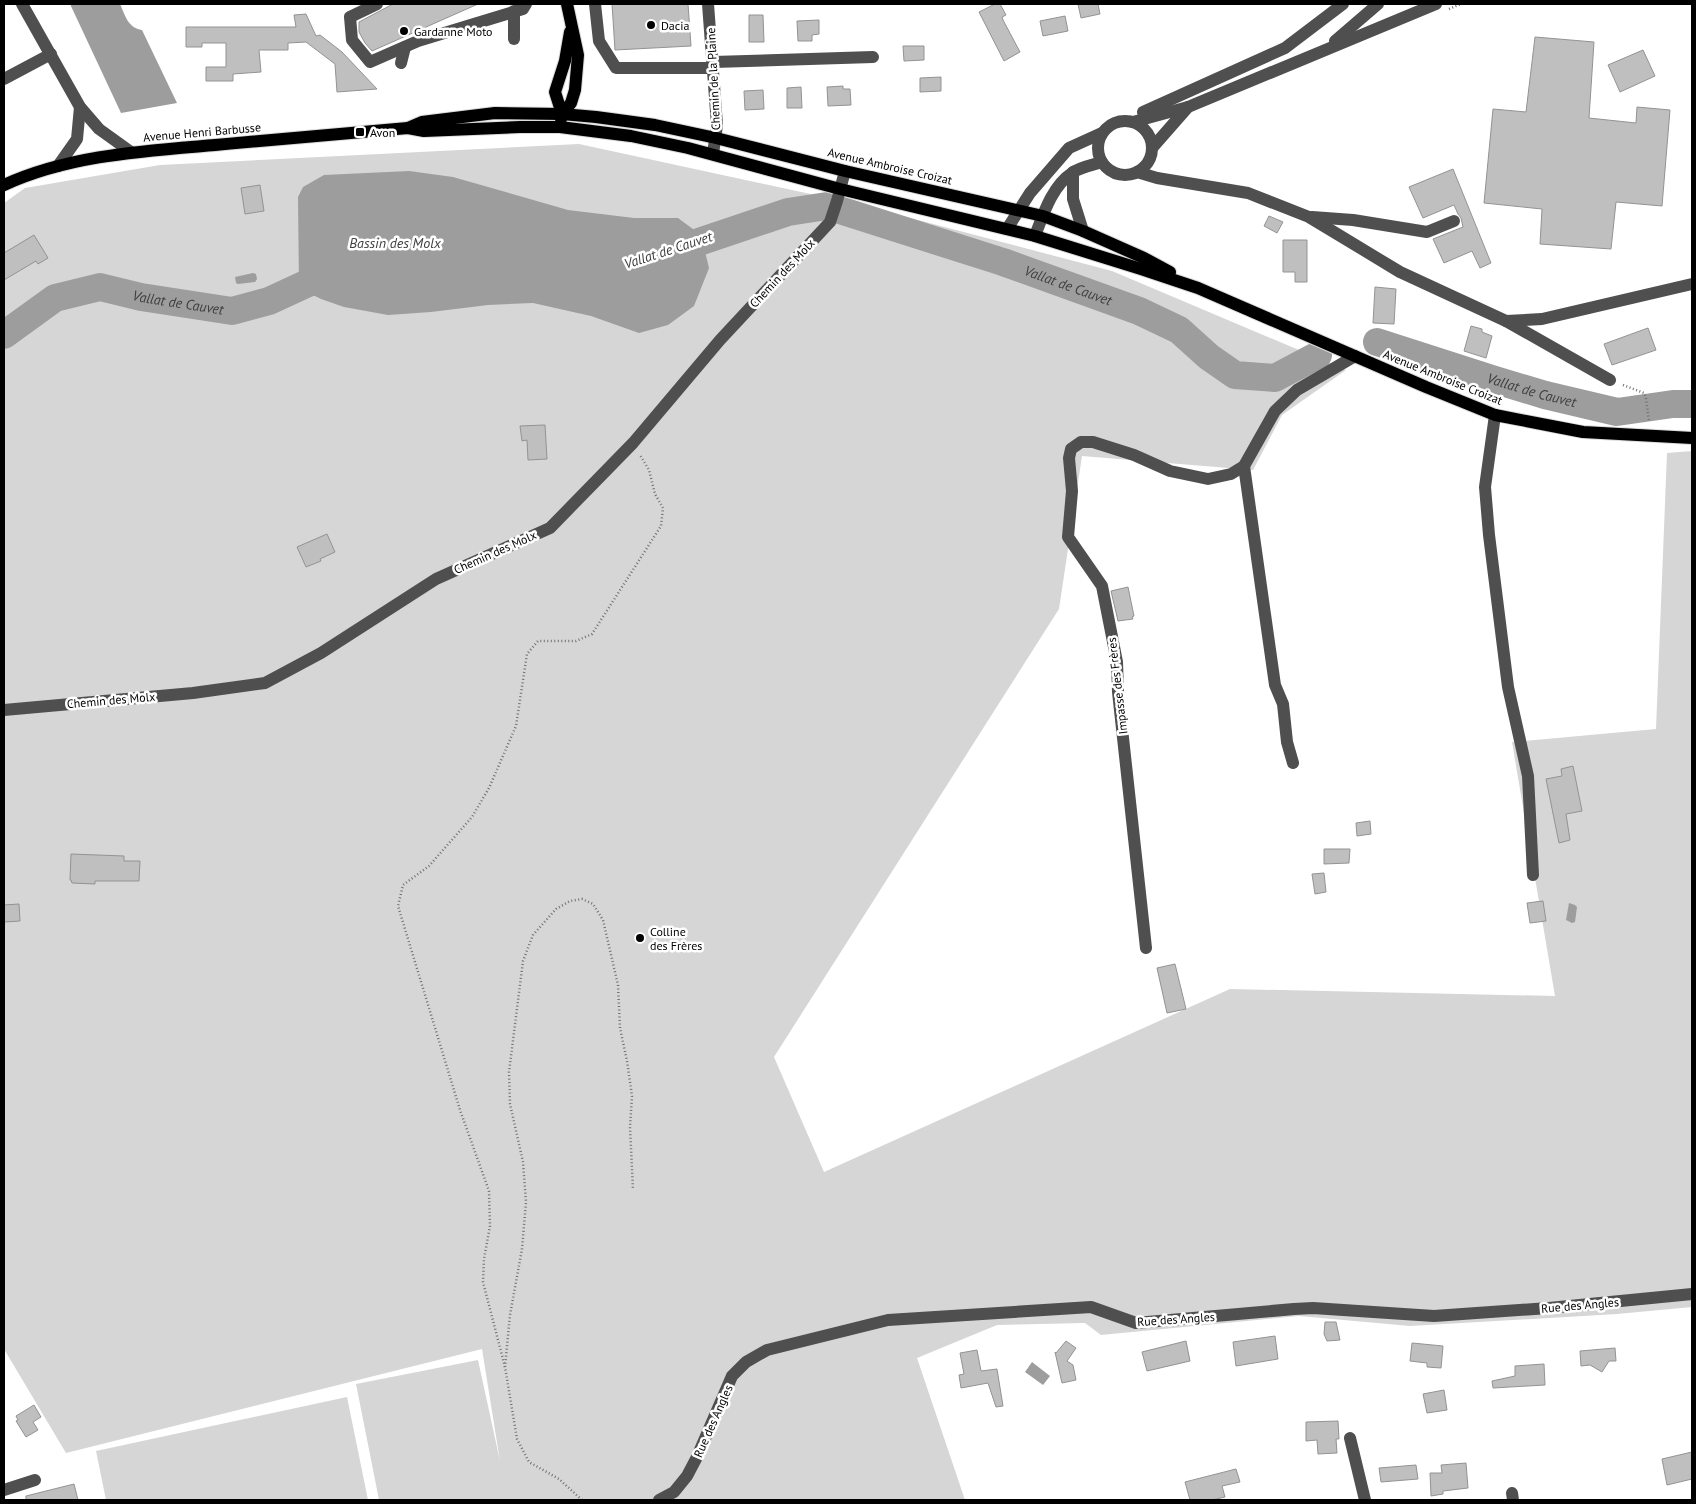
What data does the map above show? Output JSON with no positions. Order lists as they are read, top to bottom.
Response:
{
  "streets": {
    "main road": ["Avenue Henri Barbusse", "Avenue Ambroise Croizat"],
    "street": [
      "Chemin de la Plaine",
      "Chemin des Molx",
      "Impasse des Frères",
      "Rue des Angles"
    ]
  },
  "crossings": [
    ["Chemin de la Plaine", "Avenue Ambroise Croizat"],
    ["Avenue Henri Barbusse", "Avenue Ambroise Croizat"],
    ["Avenue Ambroise Croizat", "Chemin des Molx"]
  ],
  "water": ["Bassin des Molx", "Vallat de Cauvet"],
  "places": {
    "other": ["Dacia", "Gardanne Moto", "Colline des Frères"],
    "transit": ["Avon"]
  }
}
